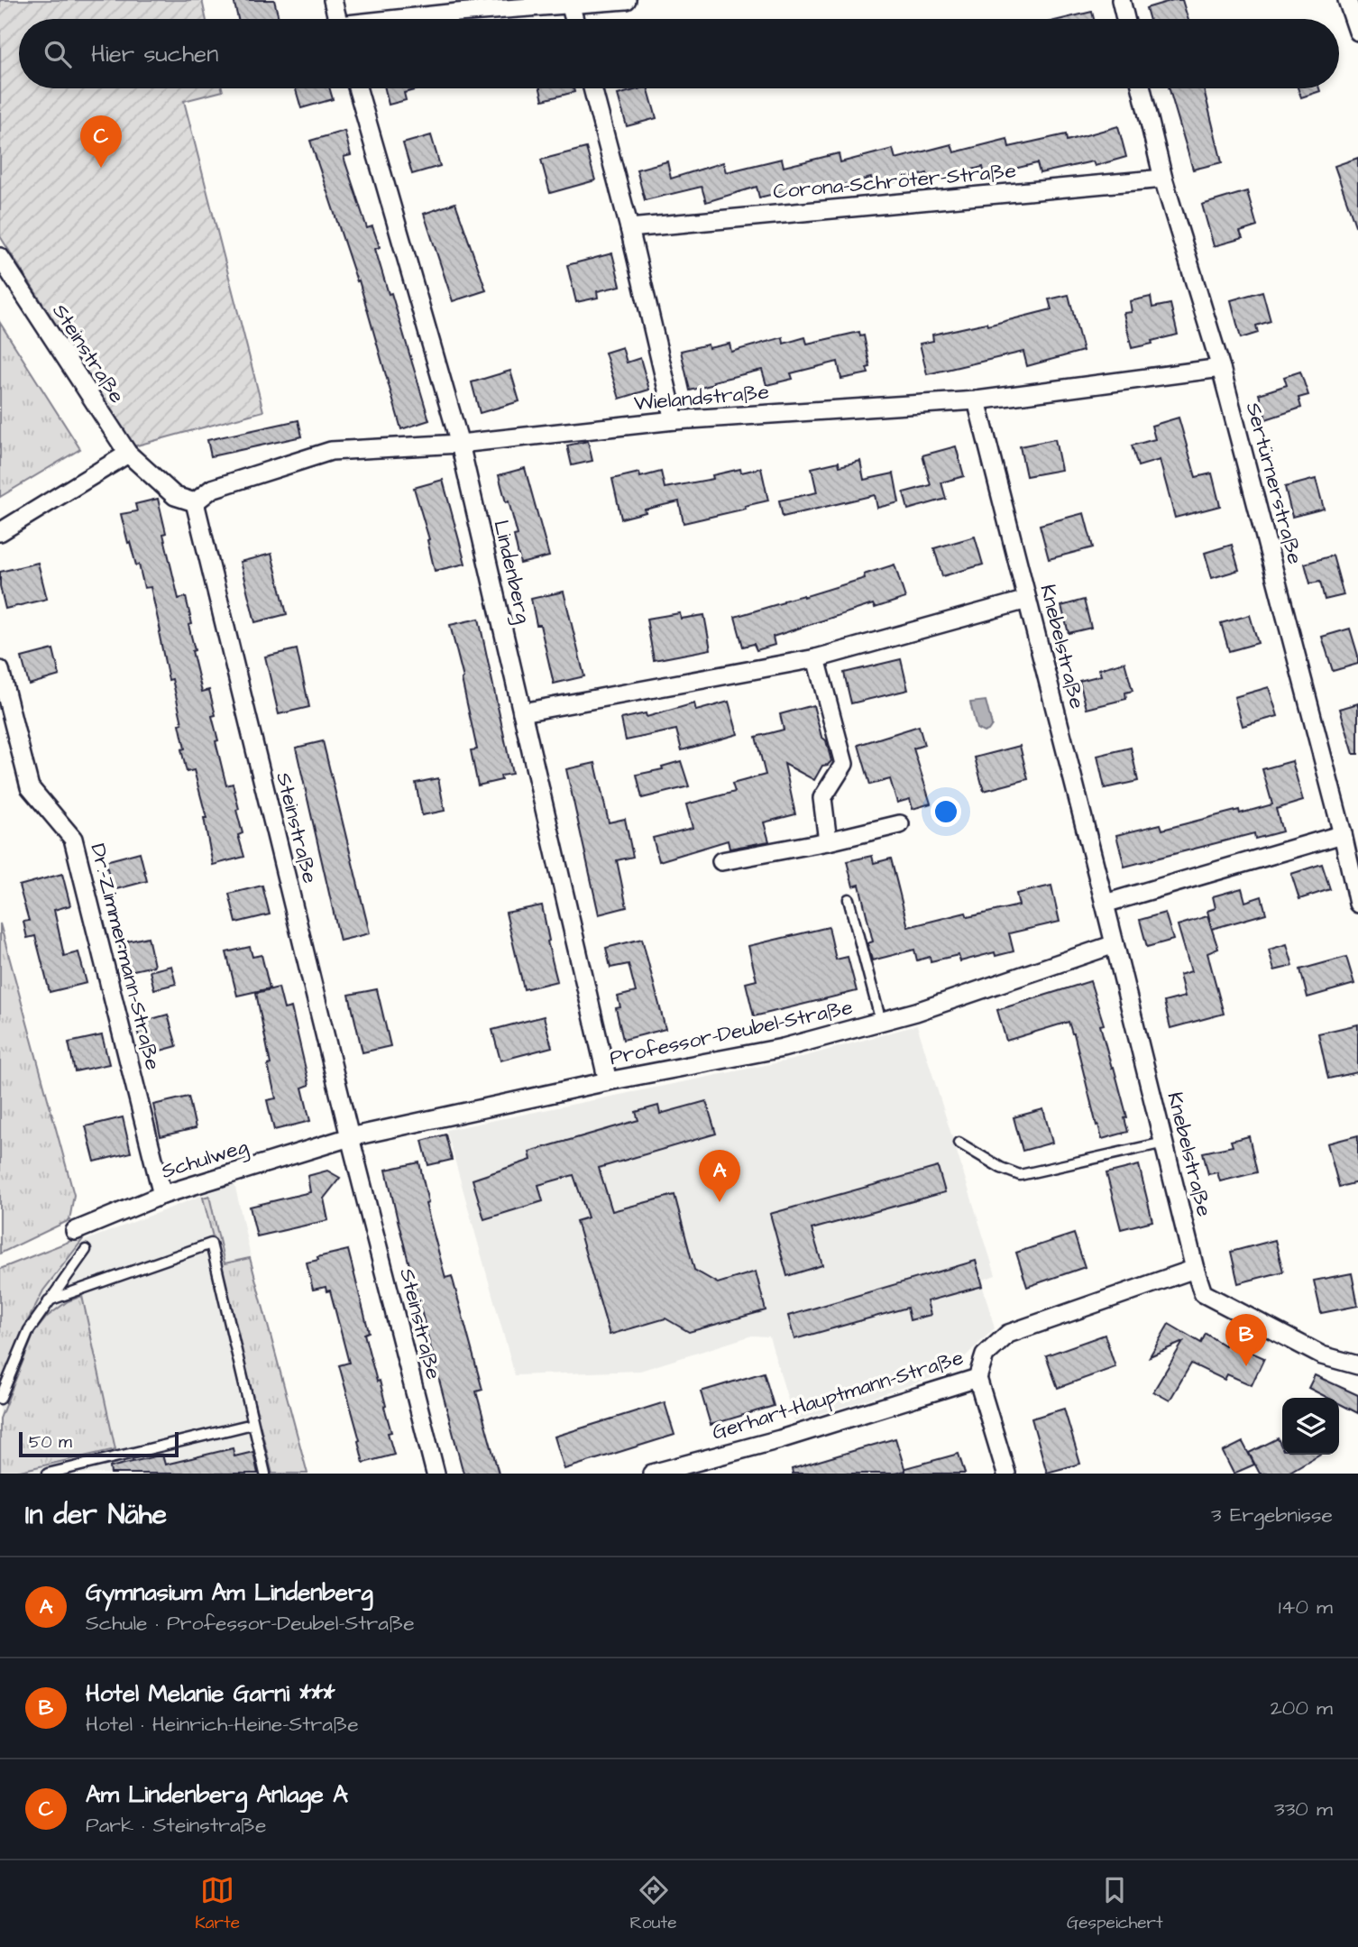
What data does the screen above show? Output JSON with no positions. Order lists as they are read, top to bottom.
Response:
{
  "streets": {
    "street": [
      "Corona-Schröter-Straße",
      "Steinstraße",
      "Wielandstraße",
      "Sertürnerstraße",
      "Lindenberg",
      "Knebelstraße",
      "Dr.-Zimmermann-Straße",
      "Professor-Deubel-Straße",
      "Schulweg",
      "Gerhart-Hauptmann-Straße"
    ]
  },
  "crossings": [
    ["Corona-Schröter-Straße", "Sertürnerstraße"],
    ["Steinstraße", "Wielandstraße"],
    ["Steinstraße", "Professor-Deubel-Straße"],
    ["Steinstraße", "Schulweg"],
    ["Wielandstraße", "Sertürnerstraße"],
    ["Wielandstraße", "Lindenberg"],
    ["Wielandstraße", "Knebelstraße"],
    ["Lindenberg", "Professor-Deubel-Straße"],
    ["Knebelstraße", "Professor-Deubel-Straße"],
    ["Knebelstraße", "Gerhart-Hauptmann-Straße"],
    ["Dr.-Zimmermann-Straße", "Schulweg"],
    ["Professor-Deubel-Straße", "Schulweg"]
  ],
  "scale_bar": "50 m",
  "page": {
    "search": "Hier suchen",
    "pins": ["C", "A", "B"],
    "scale": "50 m",
    "heading": ["In der Nähe", "3 Ergebnisse"],
    "list": [
      {
        "mark": "A",
        "name": "Gymnasium Am Lindenberg",
        "note": "Schule · Professor-Deubel-Straße",
        "value": "140 m"
      },
      {
        "mark": "B",
        "name": "Hotel Melanie Garni ***",
        "note": "Hotel · Heinrich-Heine-Straße",
        "value": "200 m"
      },
      {
        "mark": "C",
        "name": "Am Lindenberg Anlage A",
        "note": "Park · Steinstraße",
        "value": "330 m"
      }
    ],
    "nav": ["Karte", "Route", "Gespeichert"]
  }
}
